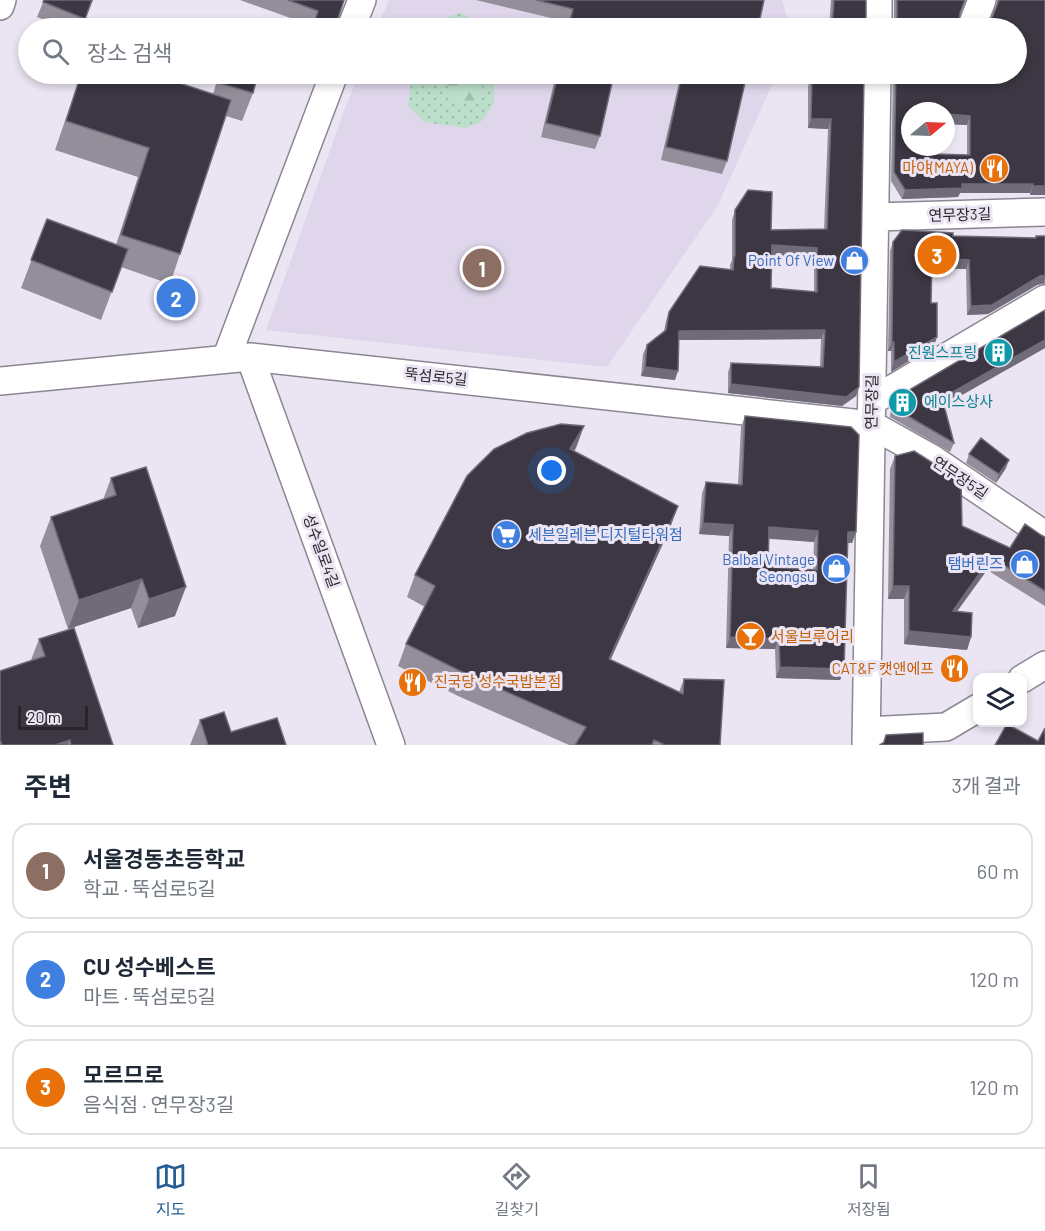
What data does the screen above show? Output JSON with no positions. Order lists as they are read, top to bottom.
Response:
{
  "streets": {
    "street": [
      "연무장3길",
      "뚝섬로5길",
      "연무장길",
      "연무장5길",
      "성수일로4길"
    ]
  },
  "crossings": [
    ["연무장3길", "연무장길"],
    ["뚝섬로5길", "연무장길"],
    ["뚝섬로5길", "연무장5길"],
    ["뚝섬로5길", "성수일로4길"],
    ["연무장길", "연무장5길"]
  ],
  "places": {
    "restaurant": ["마야(MAYA)", "CAT&F 캣앤에프", "진국당 성수국밥본점"],
    "shop": ["Point Of View", "탬버린즈", "Balbal Vintage Seongsu"],
    "building": ["진원스프링", "에이스상사"],
    "supermarket": ["세븐일레븐 디지털타워점"],
    "bar": ["서울브루어리"]
  },
  "scale_bar": "20 m",
  "north": "right",
  "page": {
    "search": "장소 검색",
    "pins": ["3", "1", "2"],
    "scale": "20 m",
    "heading": ["주변", "3개 결과"],
    "list": [
      {
        "mark": "1",
        "name": "서울경동초등학교",
        "note": "학교 · 뚝섬로5길",
        "value": "60 m"
      },
      {
        "mark": "2",
        "name": "CU 성수베스트",
        "note": "마트 · 뚝섬로5길",
        "value": "120 m"
      },
      {
        "mark": "3",
        "name": "모르므로",
        "note": "음식점 · 연무장3길",
        "value": "120 m"
      }
    ],
    "nav": ["지도", "길찾기", "저장됨"]
  }
}
